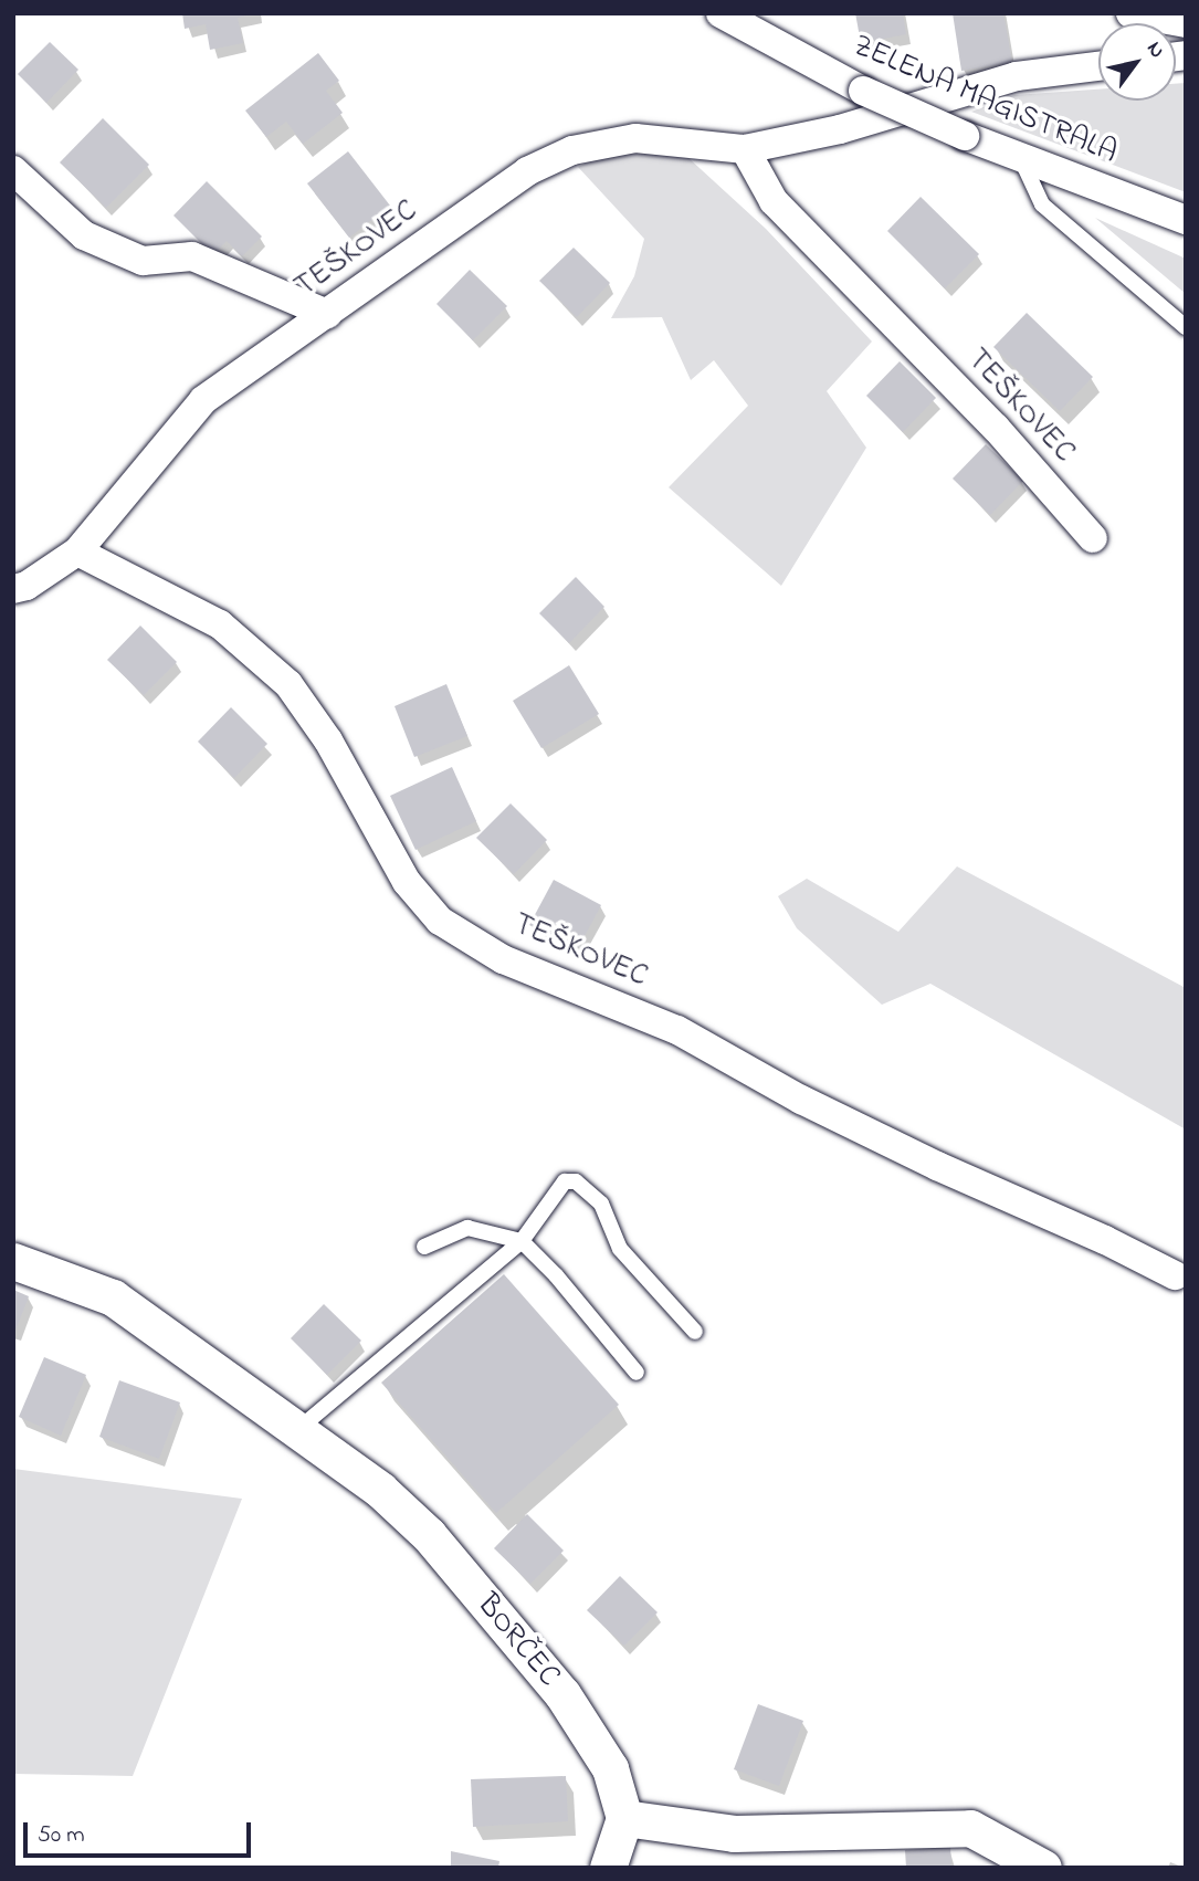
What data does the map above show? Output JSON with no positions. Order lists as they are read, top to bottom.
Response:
{
  "streets": {
    "street": ["ZELENA MAGISTRALA", "TEŠKOVEC", "BORČEC"]
  },
  "scale_bar": "50 m",
  "north": "top right"
}
